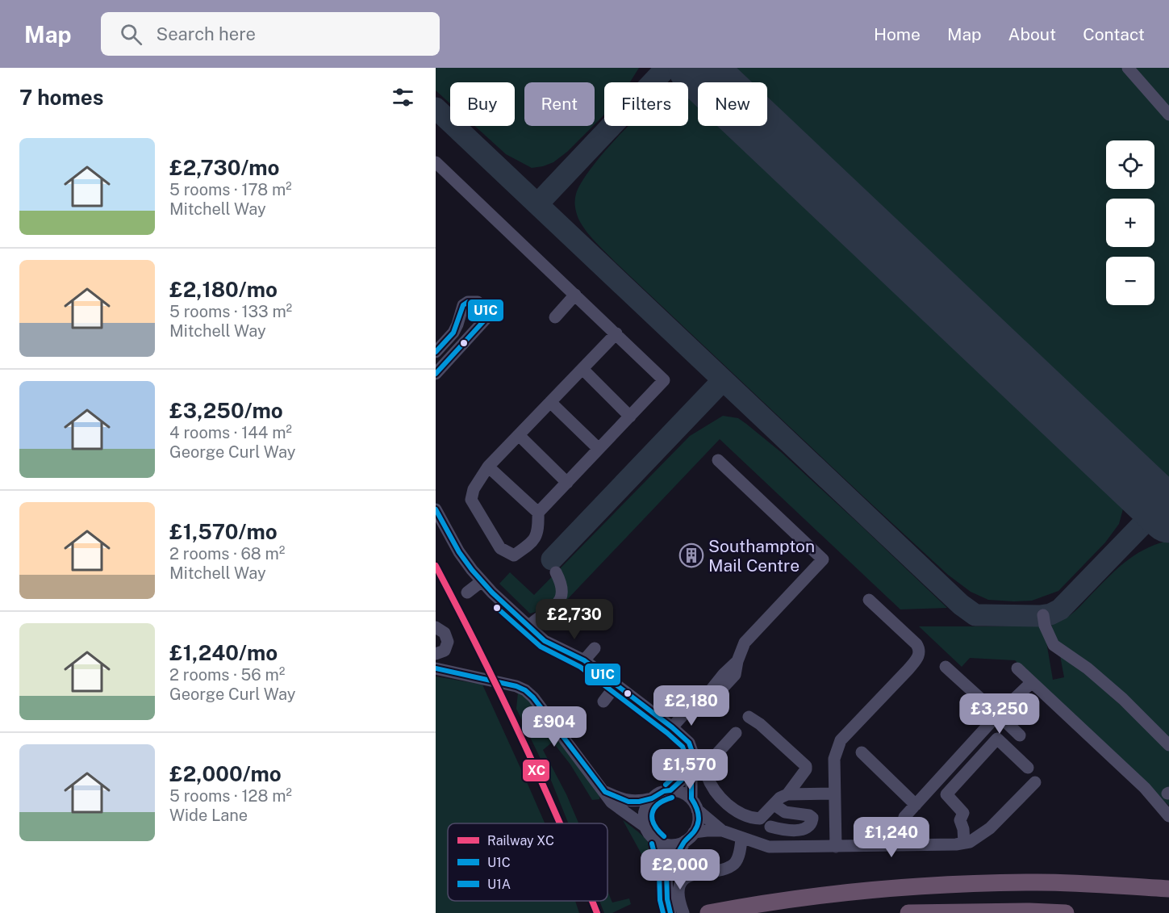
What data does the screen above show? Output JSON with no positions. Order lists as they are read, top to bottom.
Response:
{
  "places": {
    "building": ["Southampton Mail Centre"]
  },
  "lines": ["transit line U1C", "rail line XC", "transit line U1A"],
  "legend": ["Railway XC", "U1C", "U1A"],
  "page": {
    "header": "Map",
    "search": "Search here",
    "nav": [
      "Home",
      "Map",
      "About",
      "Contact"
    ],
    "heading": "7 homes",
    "chip": [
      "Buy",
      "Rent",
      "Filters",
      "New"
    ],
    "list": [
      {
        "name": "£2,730/mo",
        "note": "5 rooms · 178 m² · Mitchell Way"
      },
      {
        "name": "£2,180/mo",
        "note": "5 rooms · 133 m² · Mitchell Way"
      },
      {
        "name": "£3,250/mo",
        "note": "4 rooms · 144 m² · George Curl Way"
      },
      {
        "name": "£1,570/mo",
        "note": "2 rooms · 68 m² · Mitchell Way"
      },
      {
        "name": "£1,240/mo",
        "note": "2 rooms · 56 m² · George Curl Way"
      },
      {
        "name": "£2,000/mo",
        "note": "5 rooms · 128 m² · Wide Lane"
      }
    ],
    "map_buttons": ["+", "−"],
    "price": [
      "£2,730",
      "£2,180",
      "£3,250",
      "£904",
      "£1,570",
      "£1,240",
      "£2,000"
    ]
  }
}
